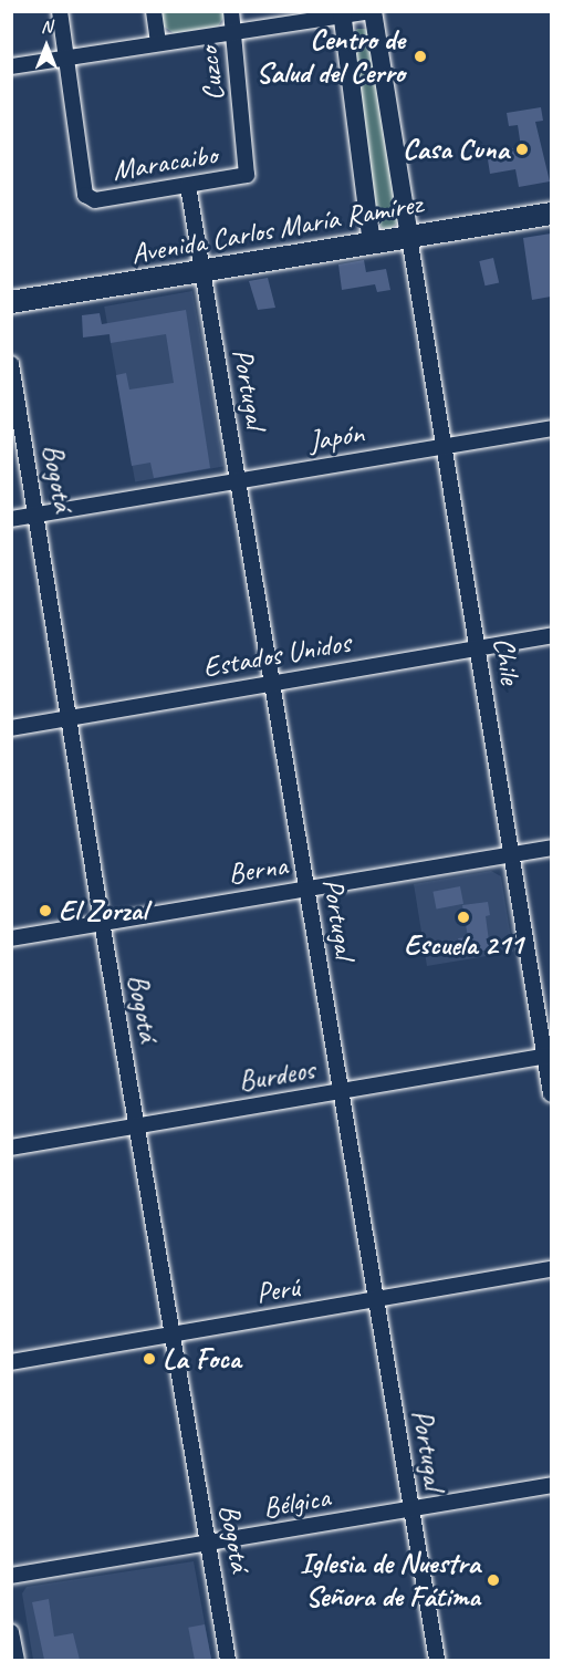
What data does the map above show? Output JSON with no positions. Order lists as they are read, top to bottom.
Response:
{
  "streets": {
    "main road": ["Avenida Carlos María Ramírez"],
    "street": [
      "Cuzco",
      "Maracaibo",
      "Portugal",
      "Japón",
      "Bogotá",
      "Estados Unidos",
      "Chile",
      "Berna",
      "Burdeos",
      "Perú",
      "Bélgica"
    ]
  },
  "crossings": [
    ["Cuzco", "Maracaibo"],
    ["Maracaibo", "Portugal"],
    ["Avenida Carlos María Ramírez", "Portugal"],
    ["Avenida Carlos María Ramírez", "Chile"],
    ["Portugal", "Japón"],
    ["Portugal", "Estados Unidos"],
    ["Portugal", "Berna"],
    ["Portugal", "Burdeos"],
    ["Portugal", "Perú"],
    ["Portugal", "Bélgica"],
    ["Japón", "Bogotá"],
    ["Japón", "Chile"],
    ["Bogotá", "Estados Unidos"],
    ["Bogotá", "Berna"],
    ["Bogotá", "Burdeos"],
    ["Bogotá", "Perú"],
    ["Bogotá", "Bélgica"],
    ["Estados Unidos", "Chile"],
    ["Chile", "Berna"],
    ["Chile", "Burdeos"]
  ],
  "places": [
    "Centro de Salud del Cerro",
    "Casa Cuna",
    "El Zorzal",
    "Escuela 211",
    "La Foca",
    "Iglesia de Nuestra Señora de Fátima"
  ],
  "north": "top"
}
